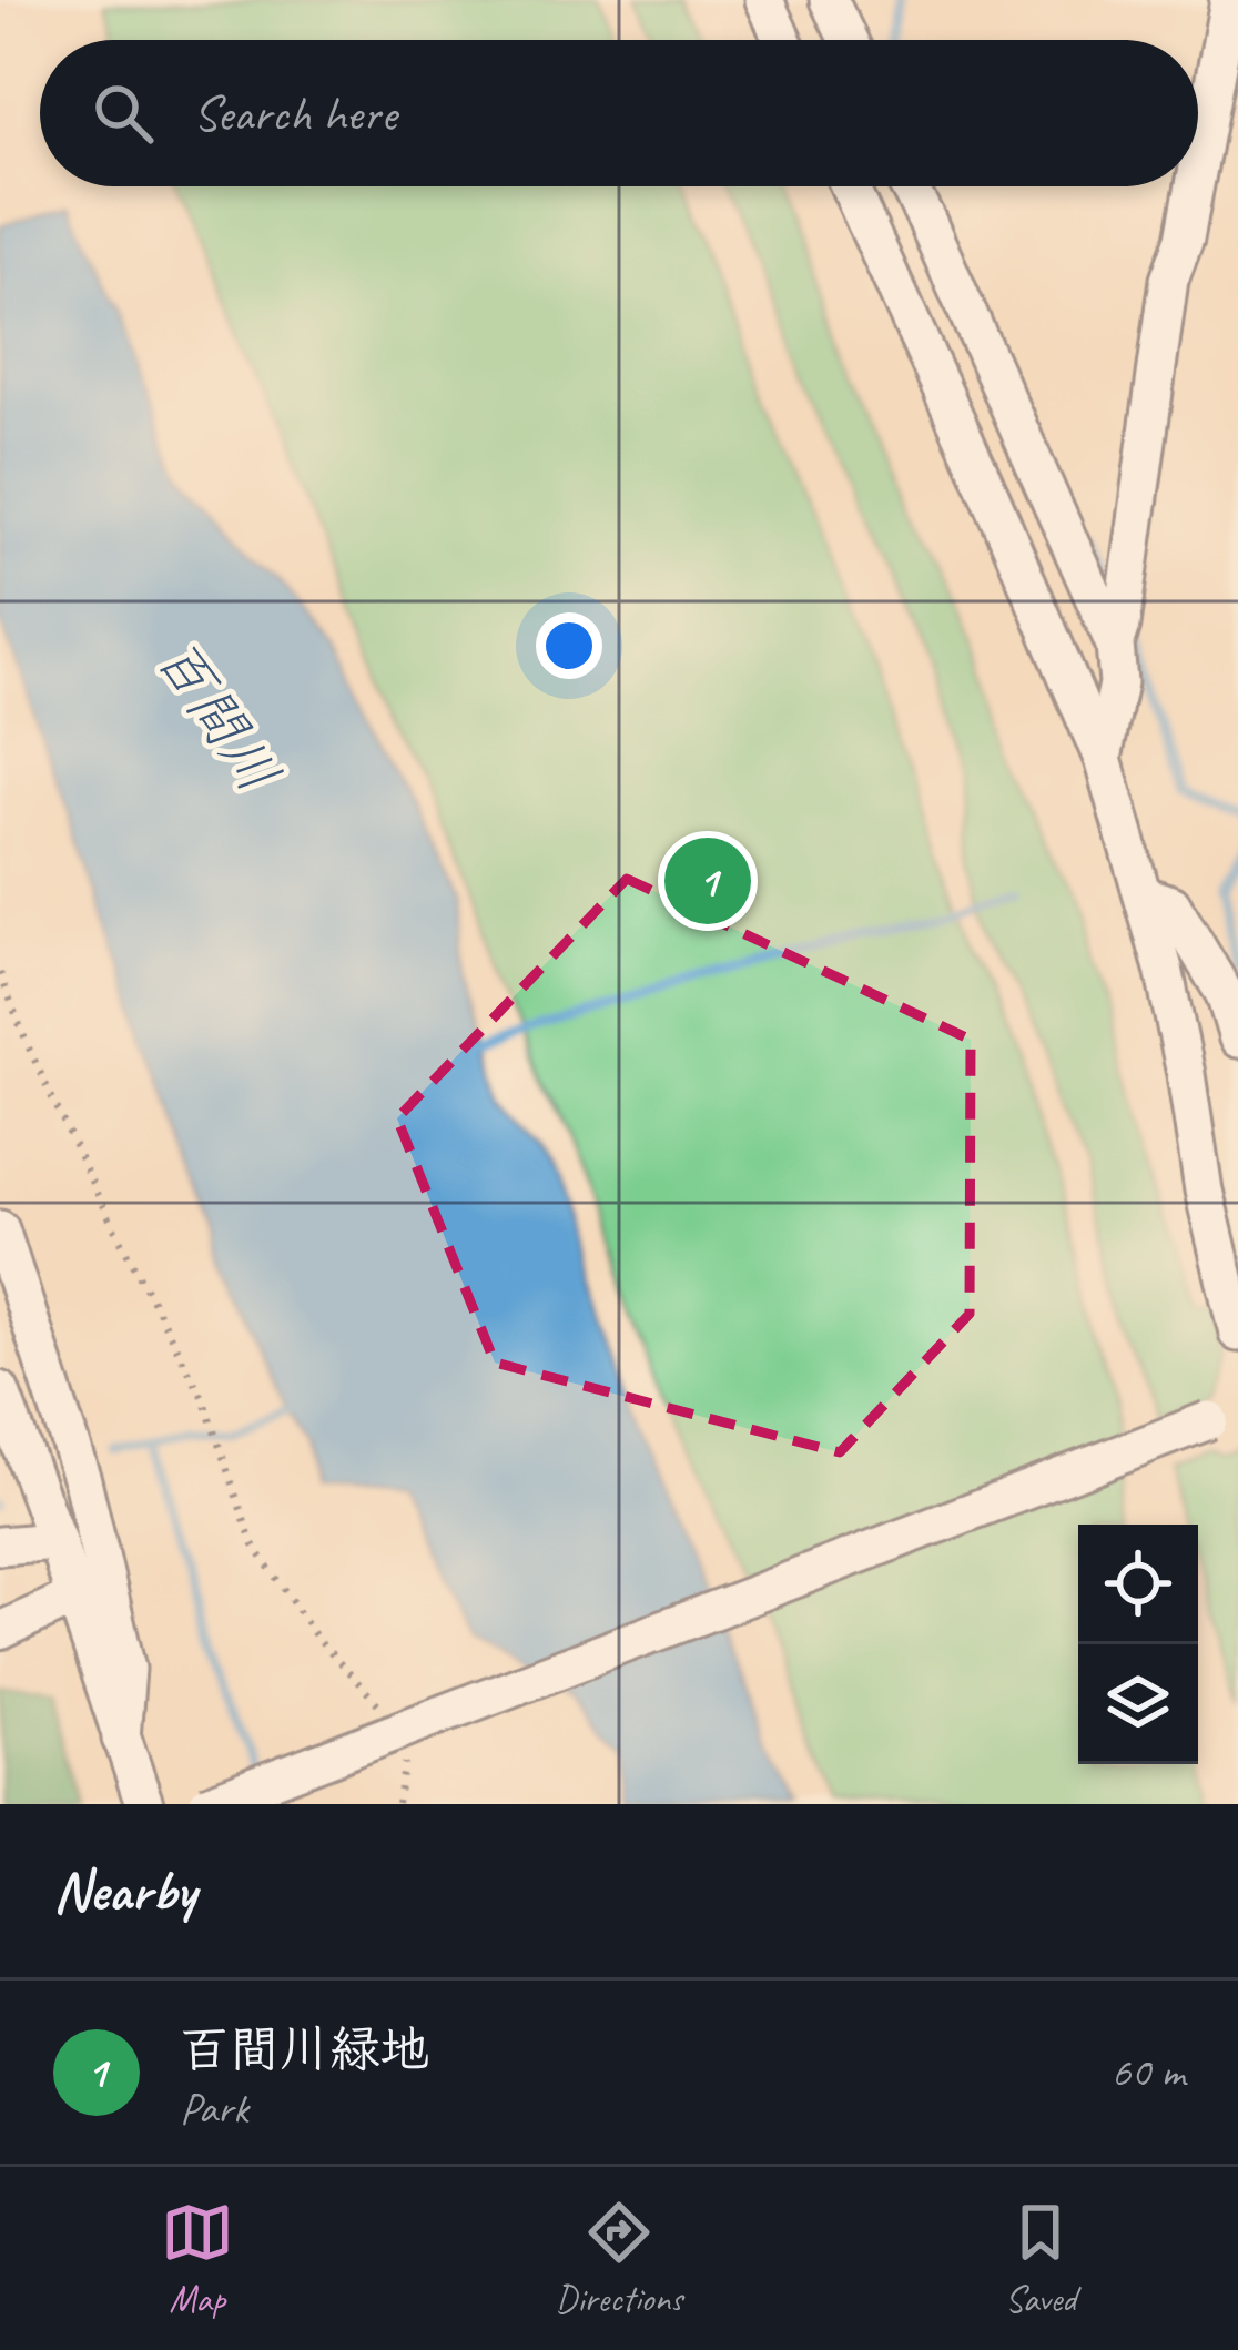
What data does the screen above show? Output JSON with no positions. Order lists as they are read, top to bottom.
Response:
{
  "water": ["百間川"],
  "page": {
    "search": "Search here",
    "pins": "1",
    "heading": "Nearby",
    "list": [
      {
        "mark": "1",
        "name": "百間川緑地",
        "note": "Park",
        "value": "60 m"
      }
    ],
    "nav": ["Map", "Directions", "Saved"]
  }
}
